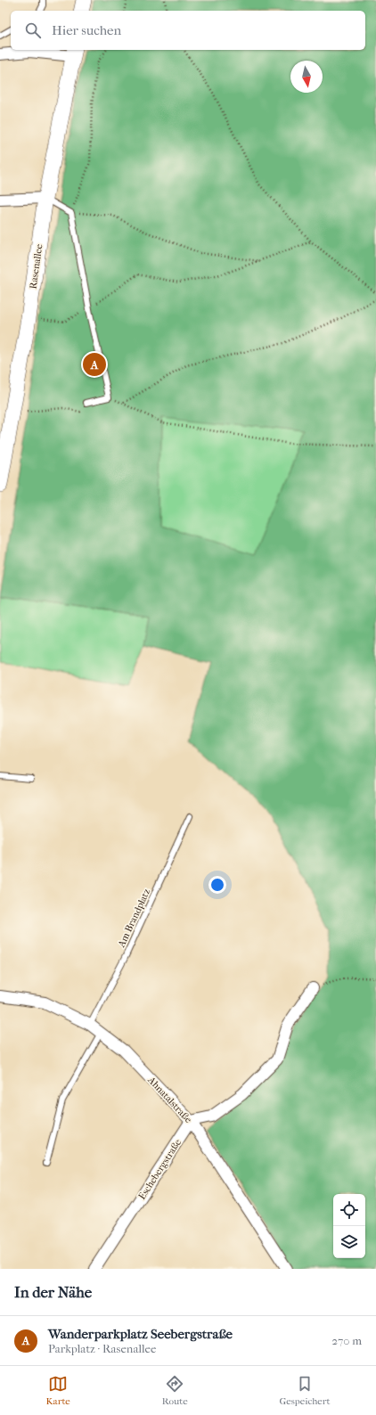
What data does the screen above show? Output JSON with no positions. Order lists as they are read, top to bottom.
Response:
{
  "streets": {
    "main road": ["Rasenallee"],
    "street": ["Ahnatalstraße", "Eschebergstraße"],
    "lane": ["Am Brandplatz"]
  },
  "crossings": [
    ["Am Brandplatz", "Ahnatalstraße"],
    ["Ahnatalstraße", "Eschebergstraße"]
  ],
  "north": "bottom",
  "page": {
    "search": "Hier suchen",
    "pins": "A",
    "heading": "In der Nähe",
    "list": [
      {
        "mark": "A",
        "name": "Wanderparkplatz Seebergstraße",
        "note": "Parkplatz · Rasenallee",
        "value": "270 m"
      }
    ],
    "nav": ["Karte", "Route", "Gespeichert"]
  }
}
